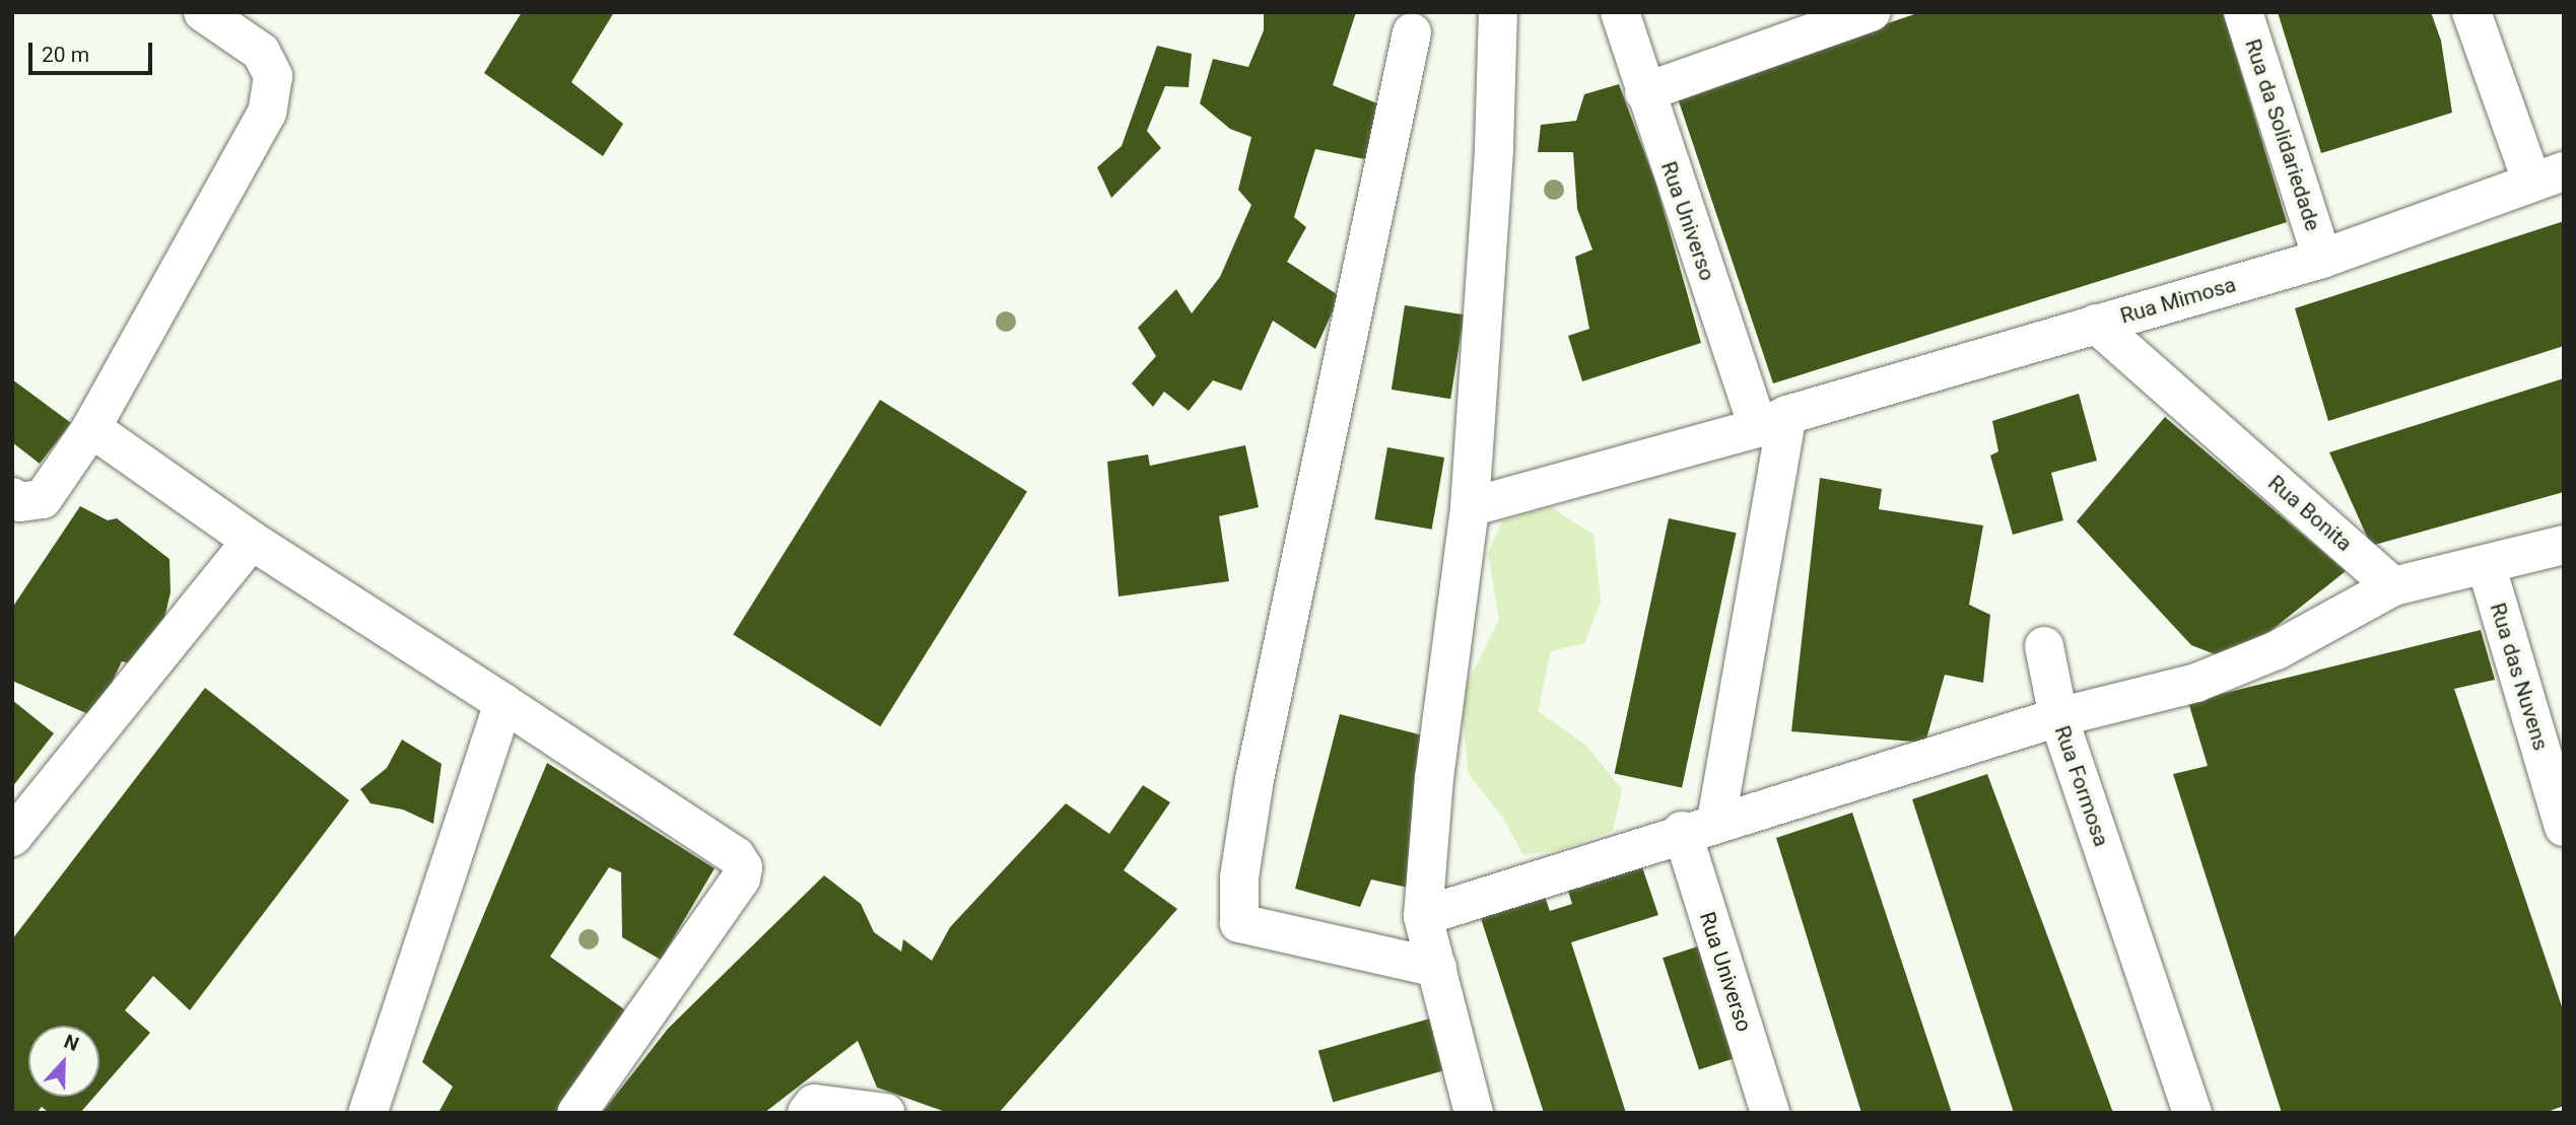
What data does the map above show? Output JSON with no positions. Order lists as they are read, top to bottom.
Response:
{
  "streets": {
    "street": [
      "Rua da Solidariedade",
      "Rua Universo",
      "Rua Mimosa",
      "Rua Bonita",
      "Rua das Nuvens",
      "Rua Formosa"
    ]
  },
  "crossings": [
    ["Rua da Solidariedade", "Rua Mimosa"],
    ["Rua Universo", "Rua Mimosa"],
    ["Rua Universo", "Rua Formosa"],
    ["Rua Mimosa", "Rua Bonita"]
  ],
  "scale_bar": "20 m",
  "north": "top"
}
